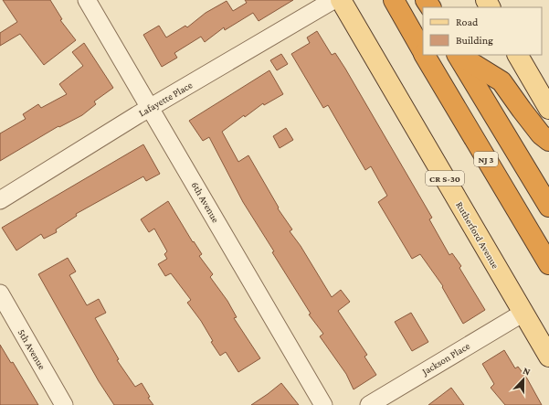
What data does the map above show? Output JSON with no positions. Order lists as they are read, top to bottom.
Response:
{
  "streets": {
    "highway": ["NJ 3"],
    "main road": ["CR S-30", "Rutherford Avenue"],
    "street": [
      "Lafayette Place",
      "6th Avenue",
      "5th Avenue",
      "Jackson Place"
    ]
  },
  "crossings": [
    ["Lafayette Place", "6th Avenue"],
    ["Rutherford Avenue", "Jackson Place"]
  ],
  "legend": ["Road", "Building"],
  "north": "top"
}
